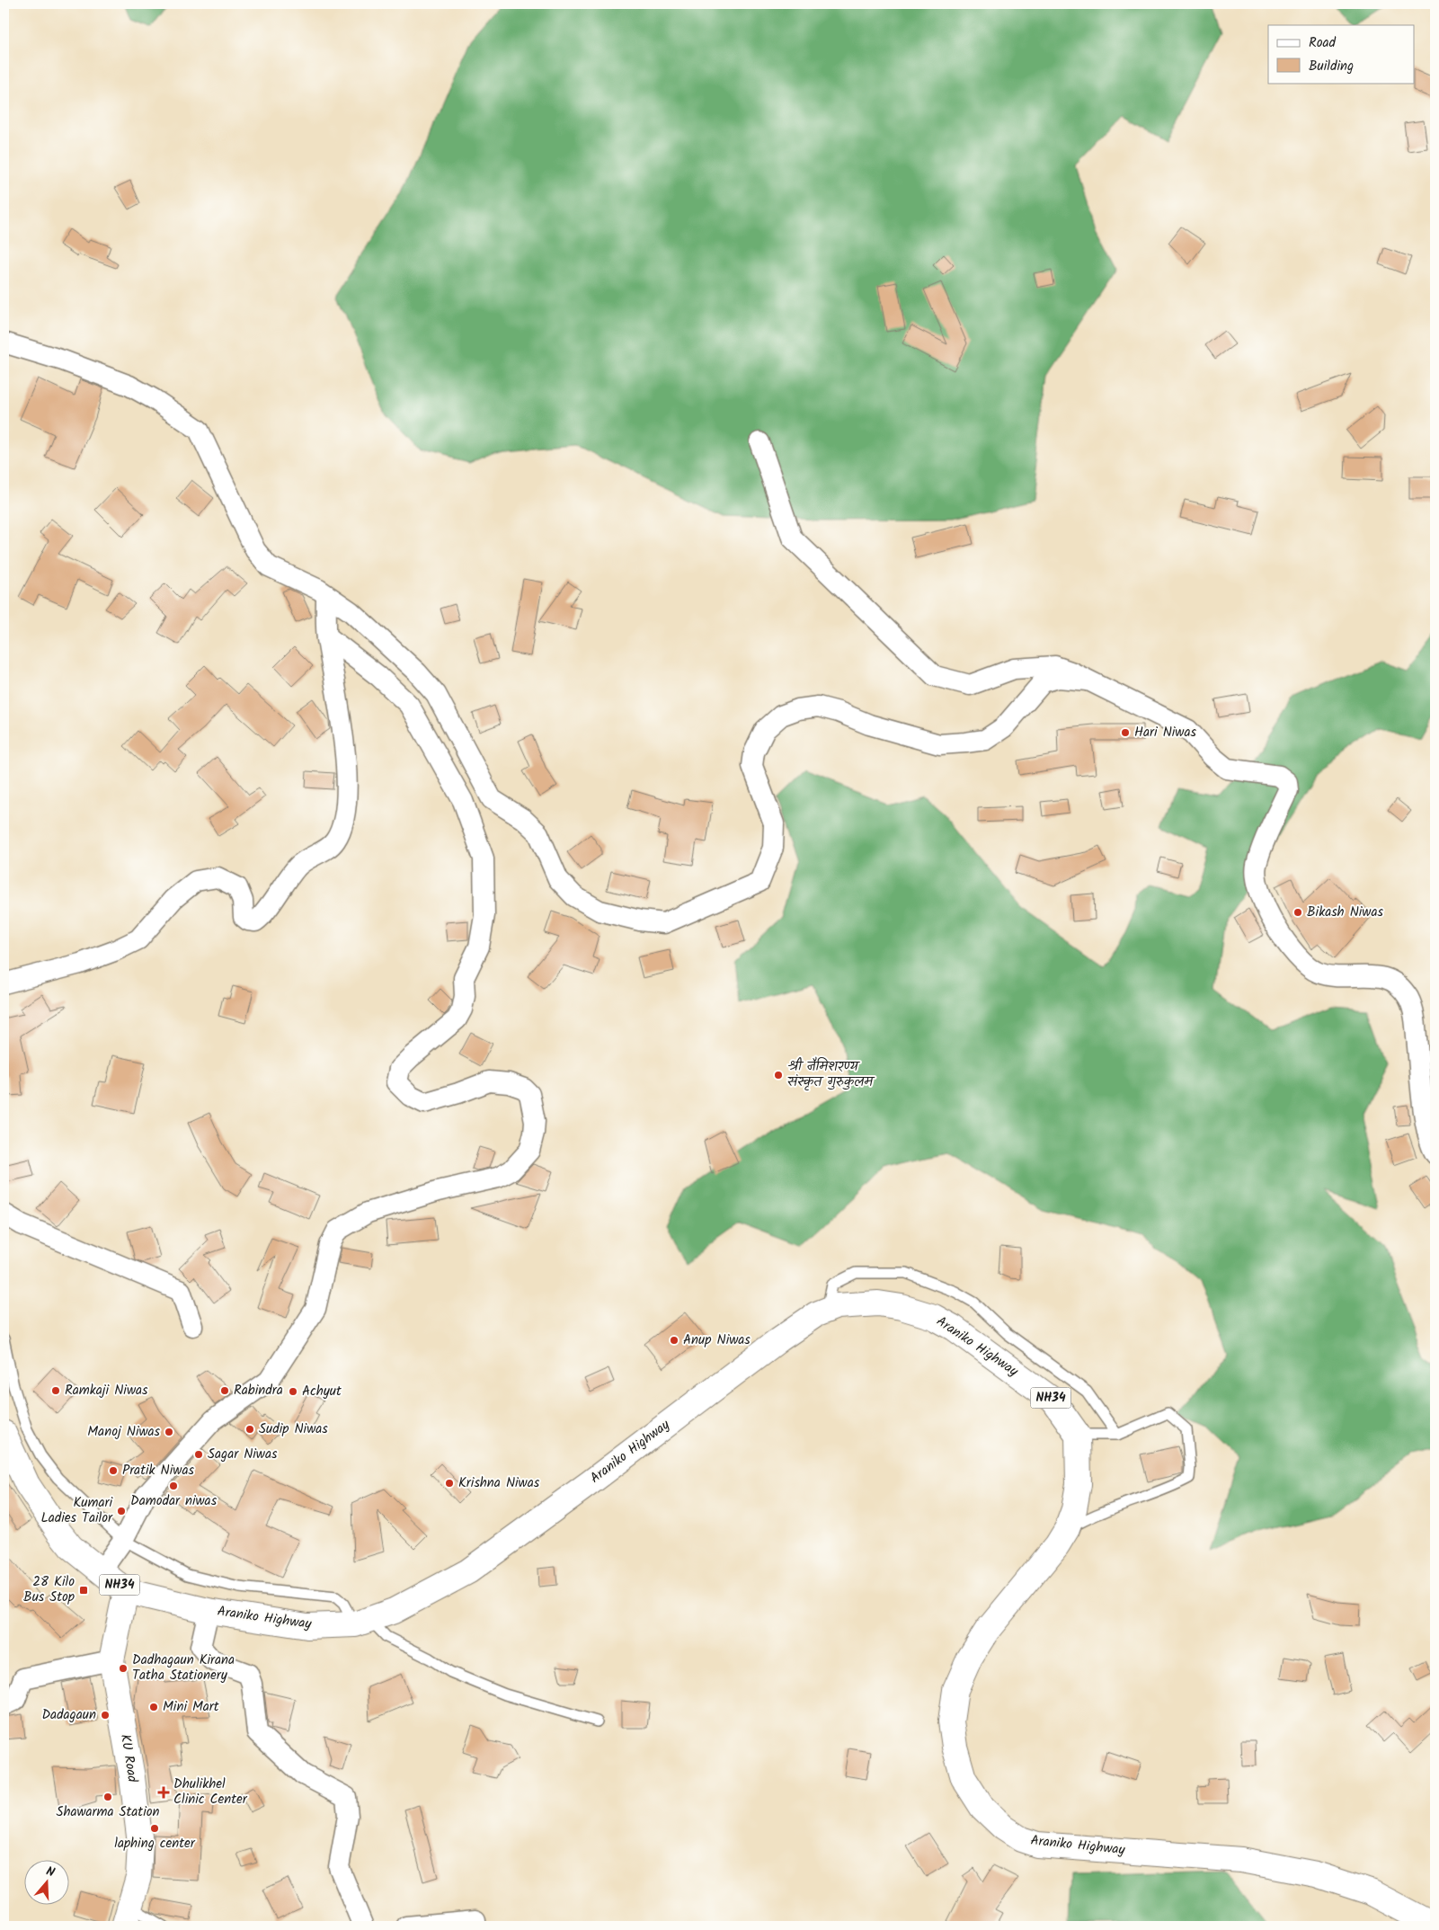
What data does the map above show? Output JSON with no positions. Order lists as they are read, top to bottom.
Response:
{
  "streets": {
    "main road": ["Araniko Highway", "NH34", "KU Road"]
  },
  "crossings": [
    ["Araniko Highway", "KU Road"]
  ],
  "places": {
    "other": [
      "Hari Niwas",
      "Bikash Niwas",
      "श्री नैमिशरण्य संस्कृत गुरुकुलम",
      "Anup Niwas",
      "Ramkaji Niwas",
      "Rabindra",
      "Achyut",
      "Sudip Niwas",
      "Manoj Niwas",
      "Sagar Niwas",
      "Pratik Niwas",
      "Krishna Niwas",
      "Damodar niwas",
      "Kumari Ladies Tailor",
      "Dadhagaun Kirana Tatha Stationery",
      "Mini Mart",
      "Dadagaun",
      "Shawarma Station",
      "laphing center"
    ],
    "transit": ["28 Kilo Bus Stop"],
    "health": ["Dhulikhel Clinic Center"]
  },
  "legend": ["Road", "Building"],
  "north": "top"
}
